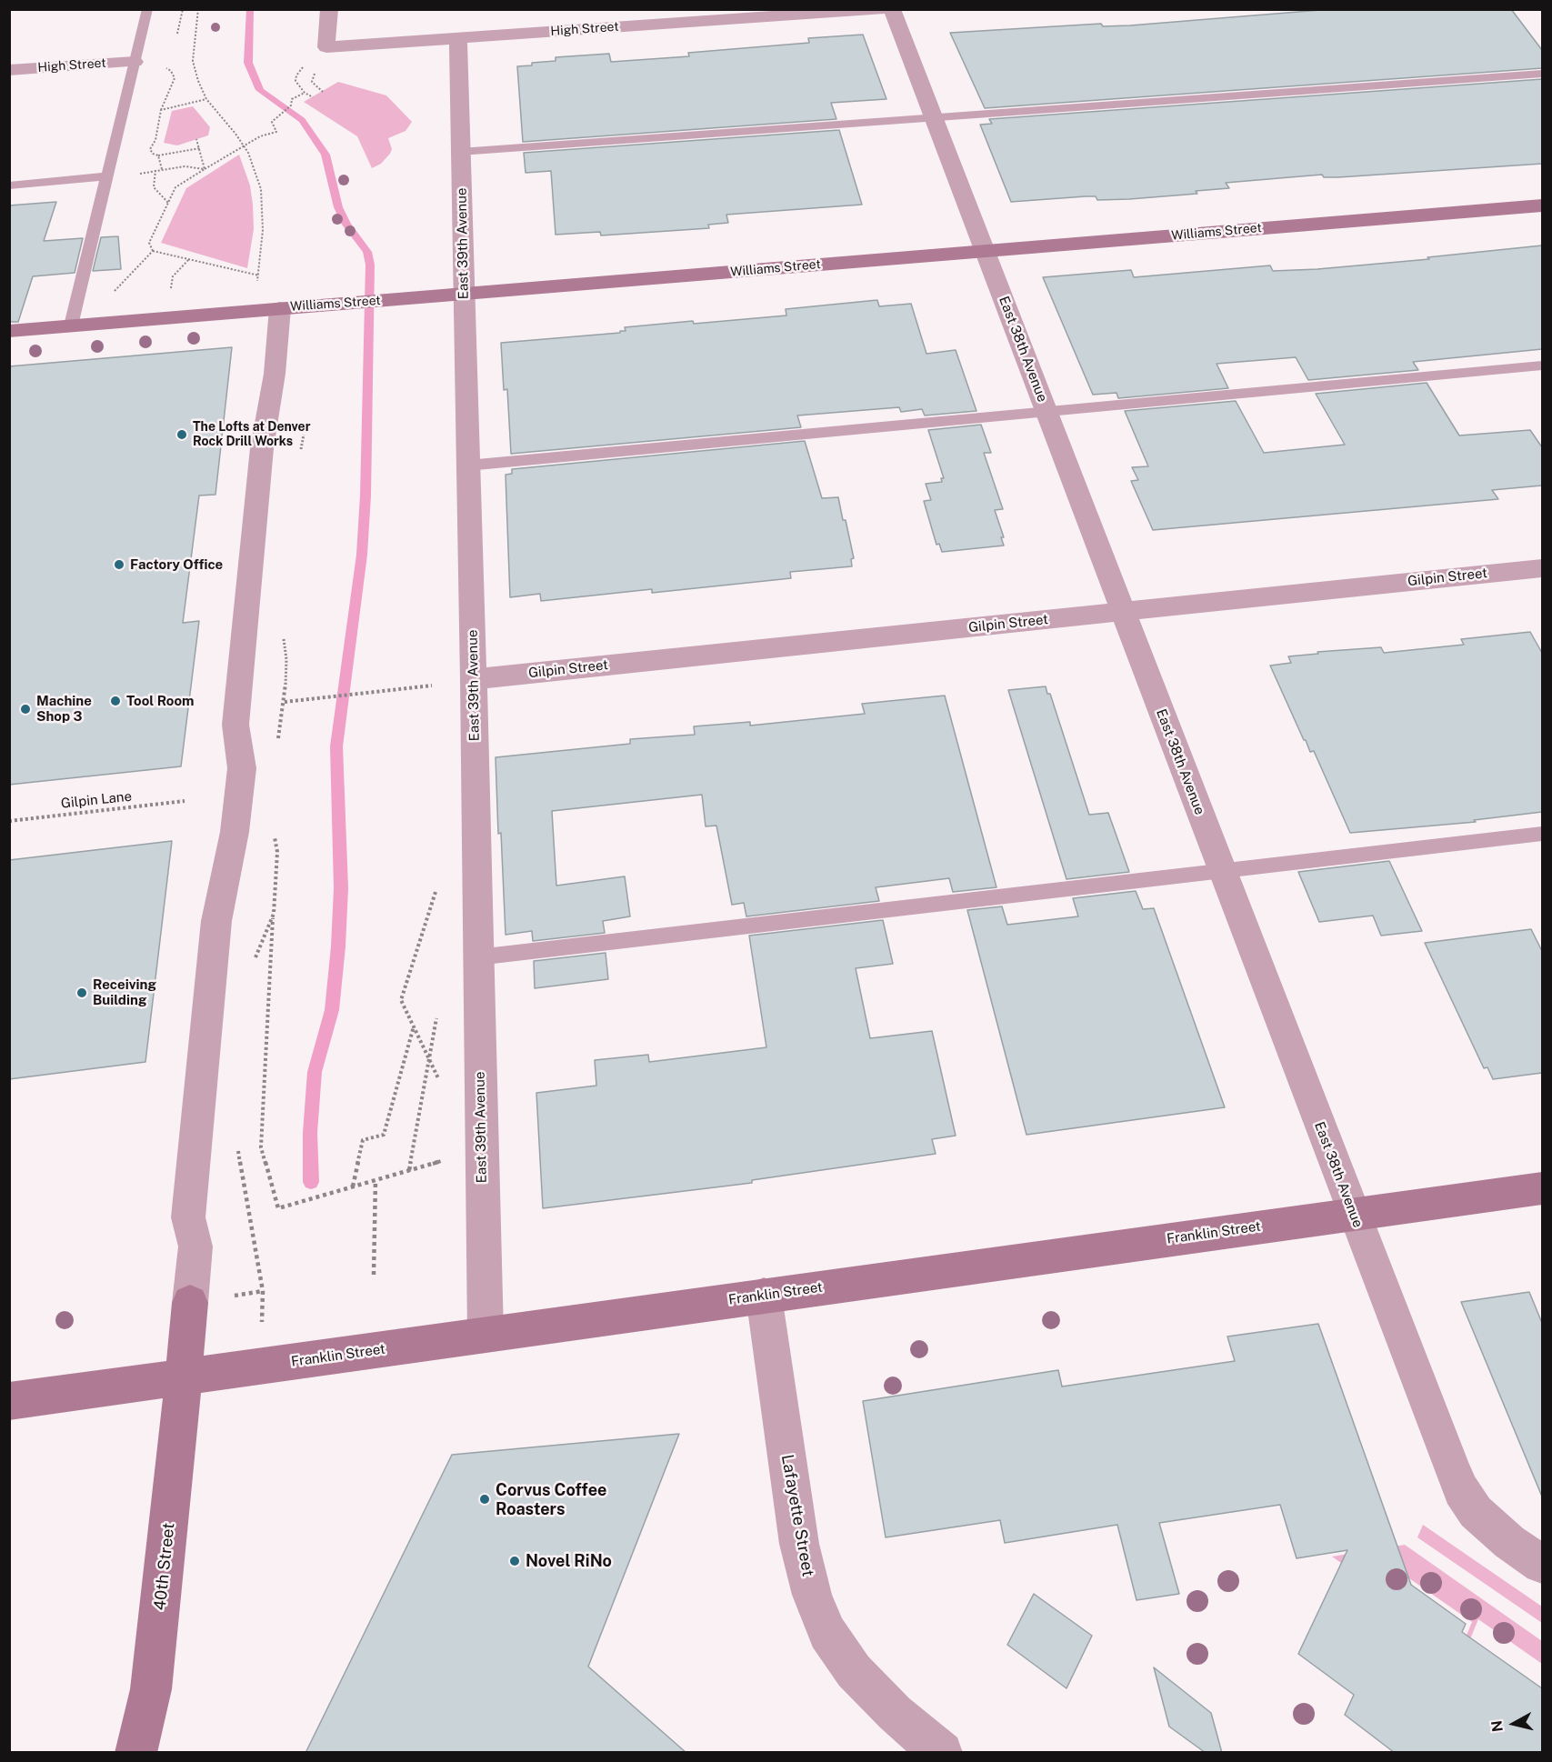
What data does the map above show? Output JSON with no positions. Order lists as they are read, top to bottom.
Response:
{
  "streets": {
    "street": [
      "High Street",
      "Williams Street",
      "East 39th Avenue",
      "East 38th Avenue",
      "Gilpin Street",
      "Franklin Street",
      "Lafayette Street",
      "40th Street"
    ],
    "path": ["Gilpin Lane"]
  },
  "crossings": [
    ["High Street", "East 39th Avenue"],
    ["Williams Street", "East 39th Avenue"],
    ["Williams Street", "East 38th Avenue"],
    ["East 39th Avenue", "Gilpin Street"],
    ["East 39th Avenue", "Franklin Street"],
    ["East 38th Avenue", "Gilpin Street"],
    ["East 38th Avenue", "Franklin Street"],
    ["Franklin Street", "Lafayette Street"],
    ["Franklin Street", "40th Street"]
  ],
  "places": [
    "The Lofts at Denver Rock Drill Works",
    "Factory Office",
    "Tool Room",
    "Machine Shop 3",
    "Receiving Building",
    "Corvus Coffee Roasters",
    "Novel RiNo"
  ],
  "north": "left"
}
